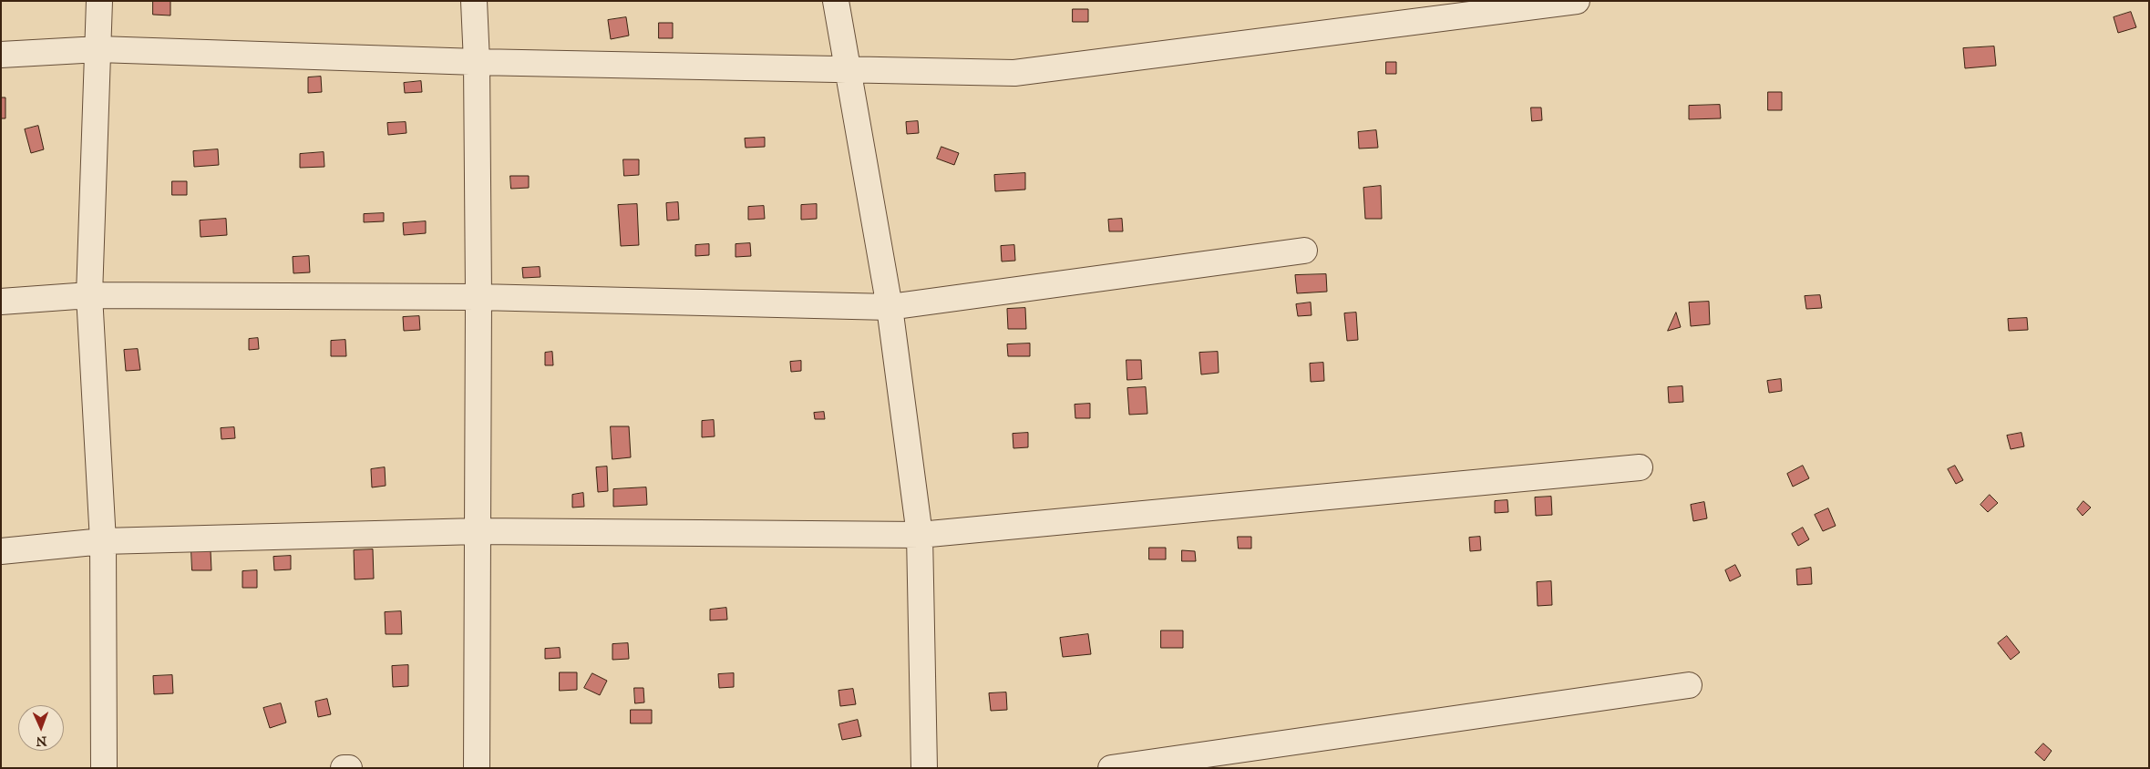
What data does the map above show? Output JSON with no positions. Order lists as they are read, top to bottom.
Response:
{
  "north": "bottom"
}
